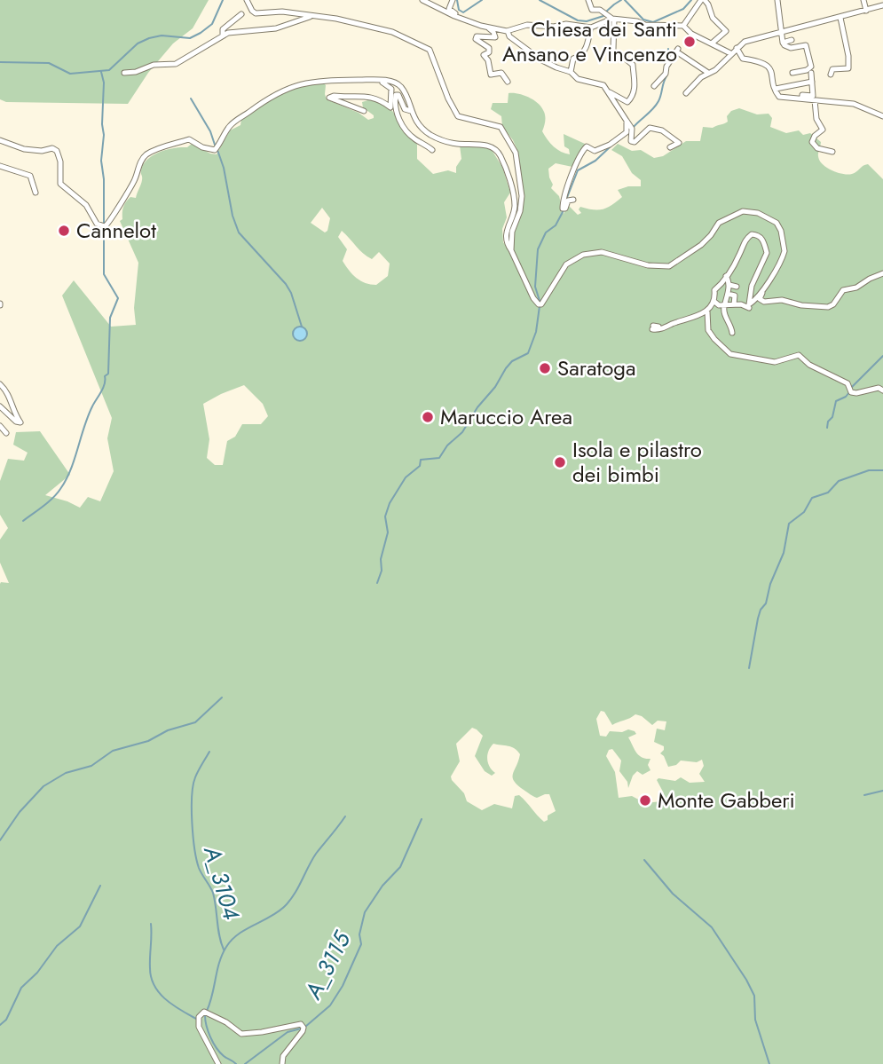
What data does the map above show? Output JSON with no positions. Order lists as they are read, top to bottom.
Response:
{
  "water": ["A_3104", "A_3115"],
  "places": [
    "Chiesa dei Santi Ansano e Vincenzo",
    "Cannelot",
    "Saratoga",
    "Maruccio Area",
    "Isola e pilastro dei bimbi",
    "Monte Gabberi"
  ]
}
